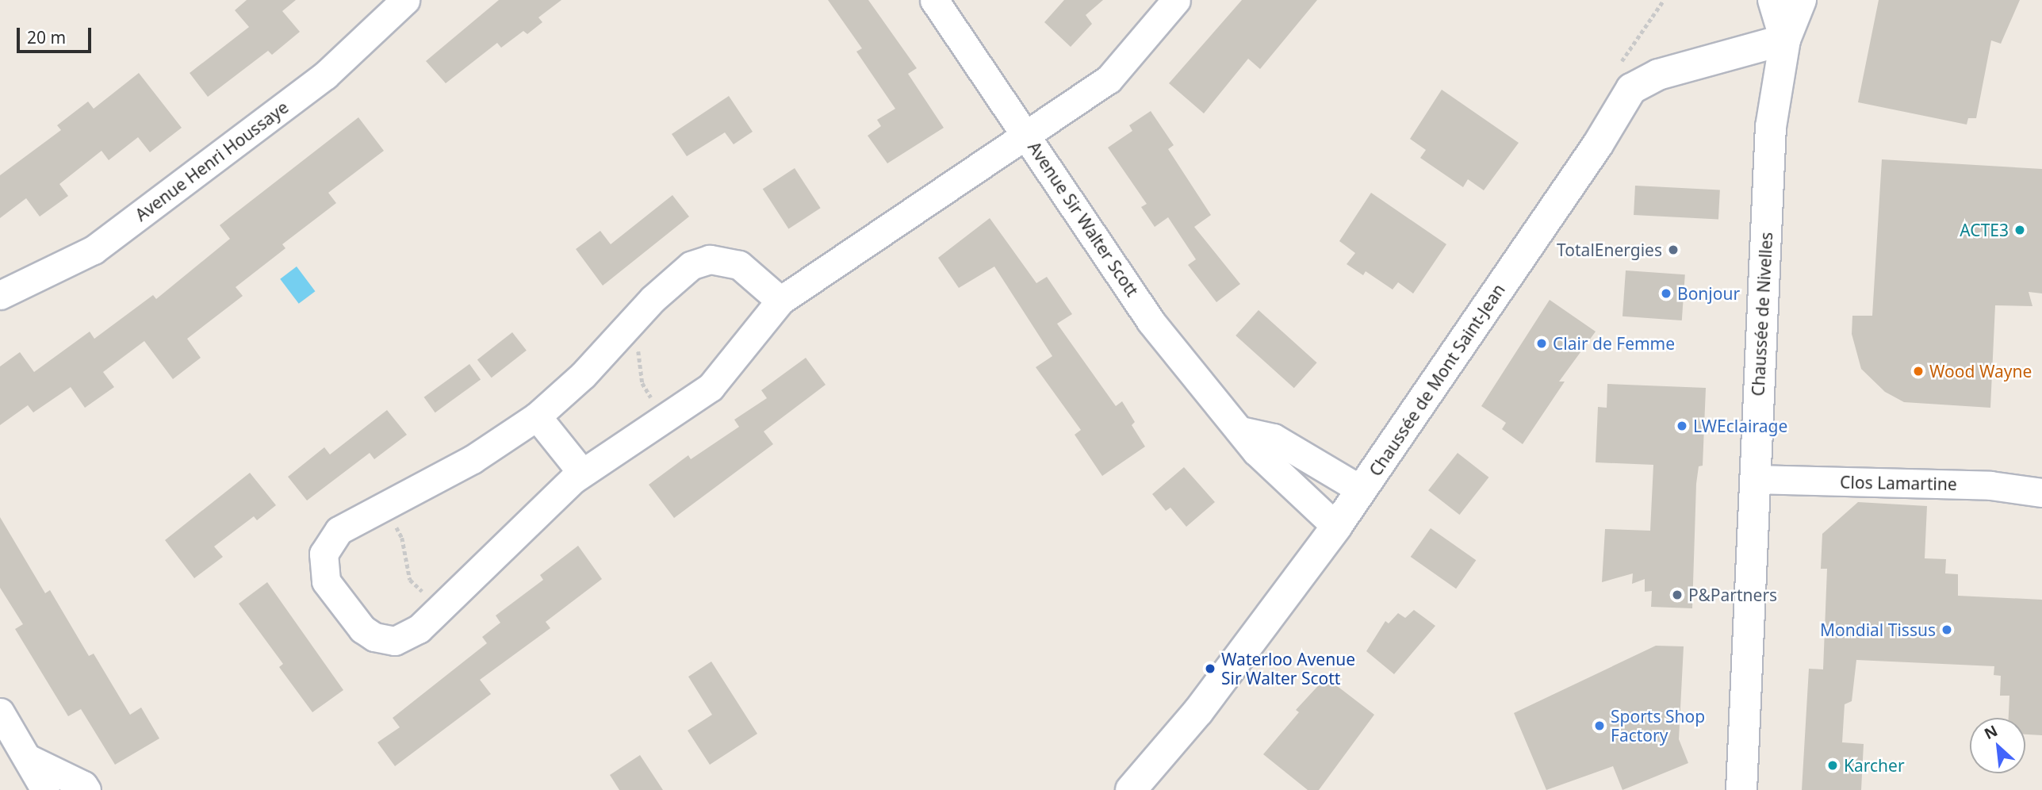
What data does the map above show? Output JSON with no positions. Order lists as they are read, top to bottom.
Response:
{
  "streets": {
    "street": [
      "Avenue Henri Houssaye",
      "Avenue Sir Walter Scott",
      "Chaussée de Nivelles",
      "Chaussée de Mont Saint-Jean",
      "Clos Lamartine"
    ]
  },
  "crossings": [
    ["Avenue Sir Walter Scott", "Chaussée de Mont Saint-Jean"],
    ["Chaussée de Nivelles", "Chaussée de Mont Saint-Jean"],
    ["Chaussée de Nivelles", "Clos Lamartine"]
  ],
  "places": [
    "ACTE3",
    "TotalEnergies",
    "Bonjour",
    "Clair de Femme",
    "Wood Wayne",
    "LWEclairage",
    "P&Partners",
    "Mondial Tissus",
    "Waterloo Avenue Sir Walter Scott",
    "Sports Shop Factory",
    "Karcher"
  ],
  "scale_bar": "20 m",
  "north": "top left"
}
